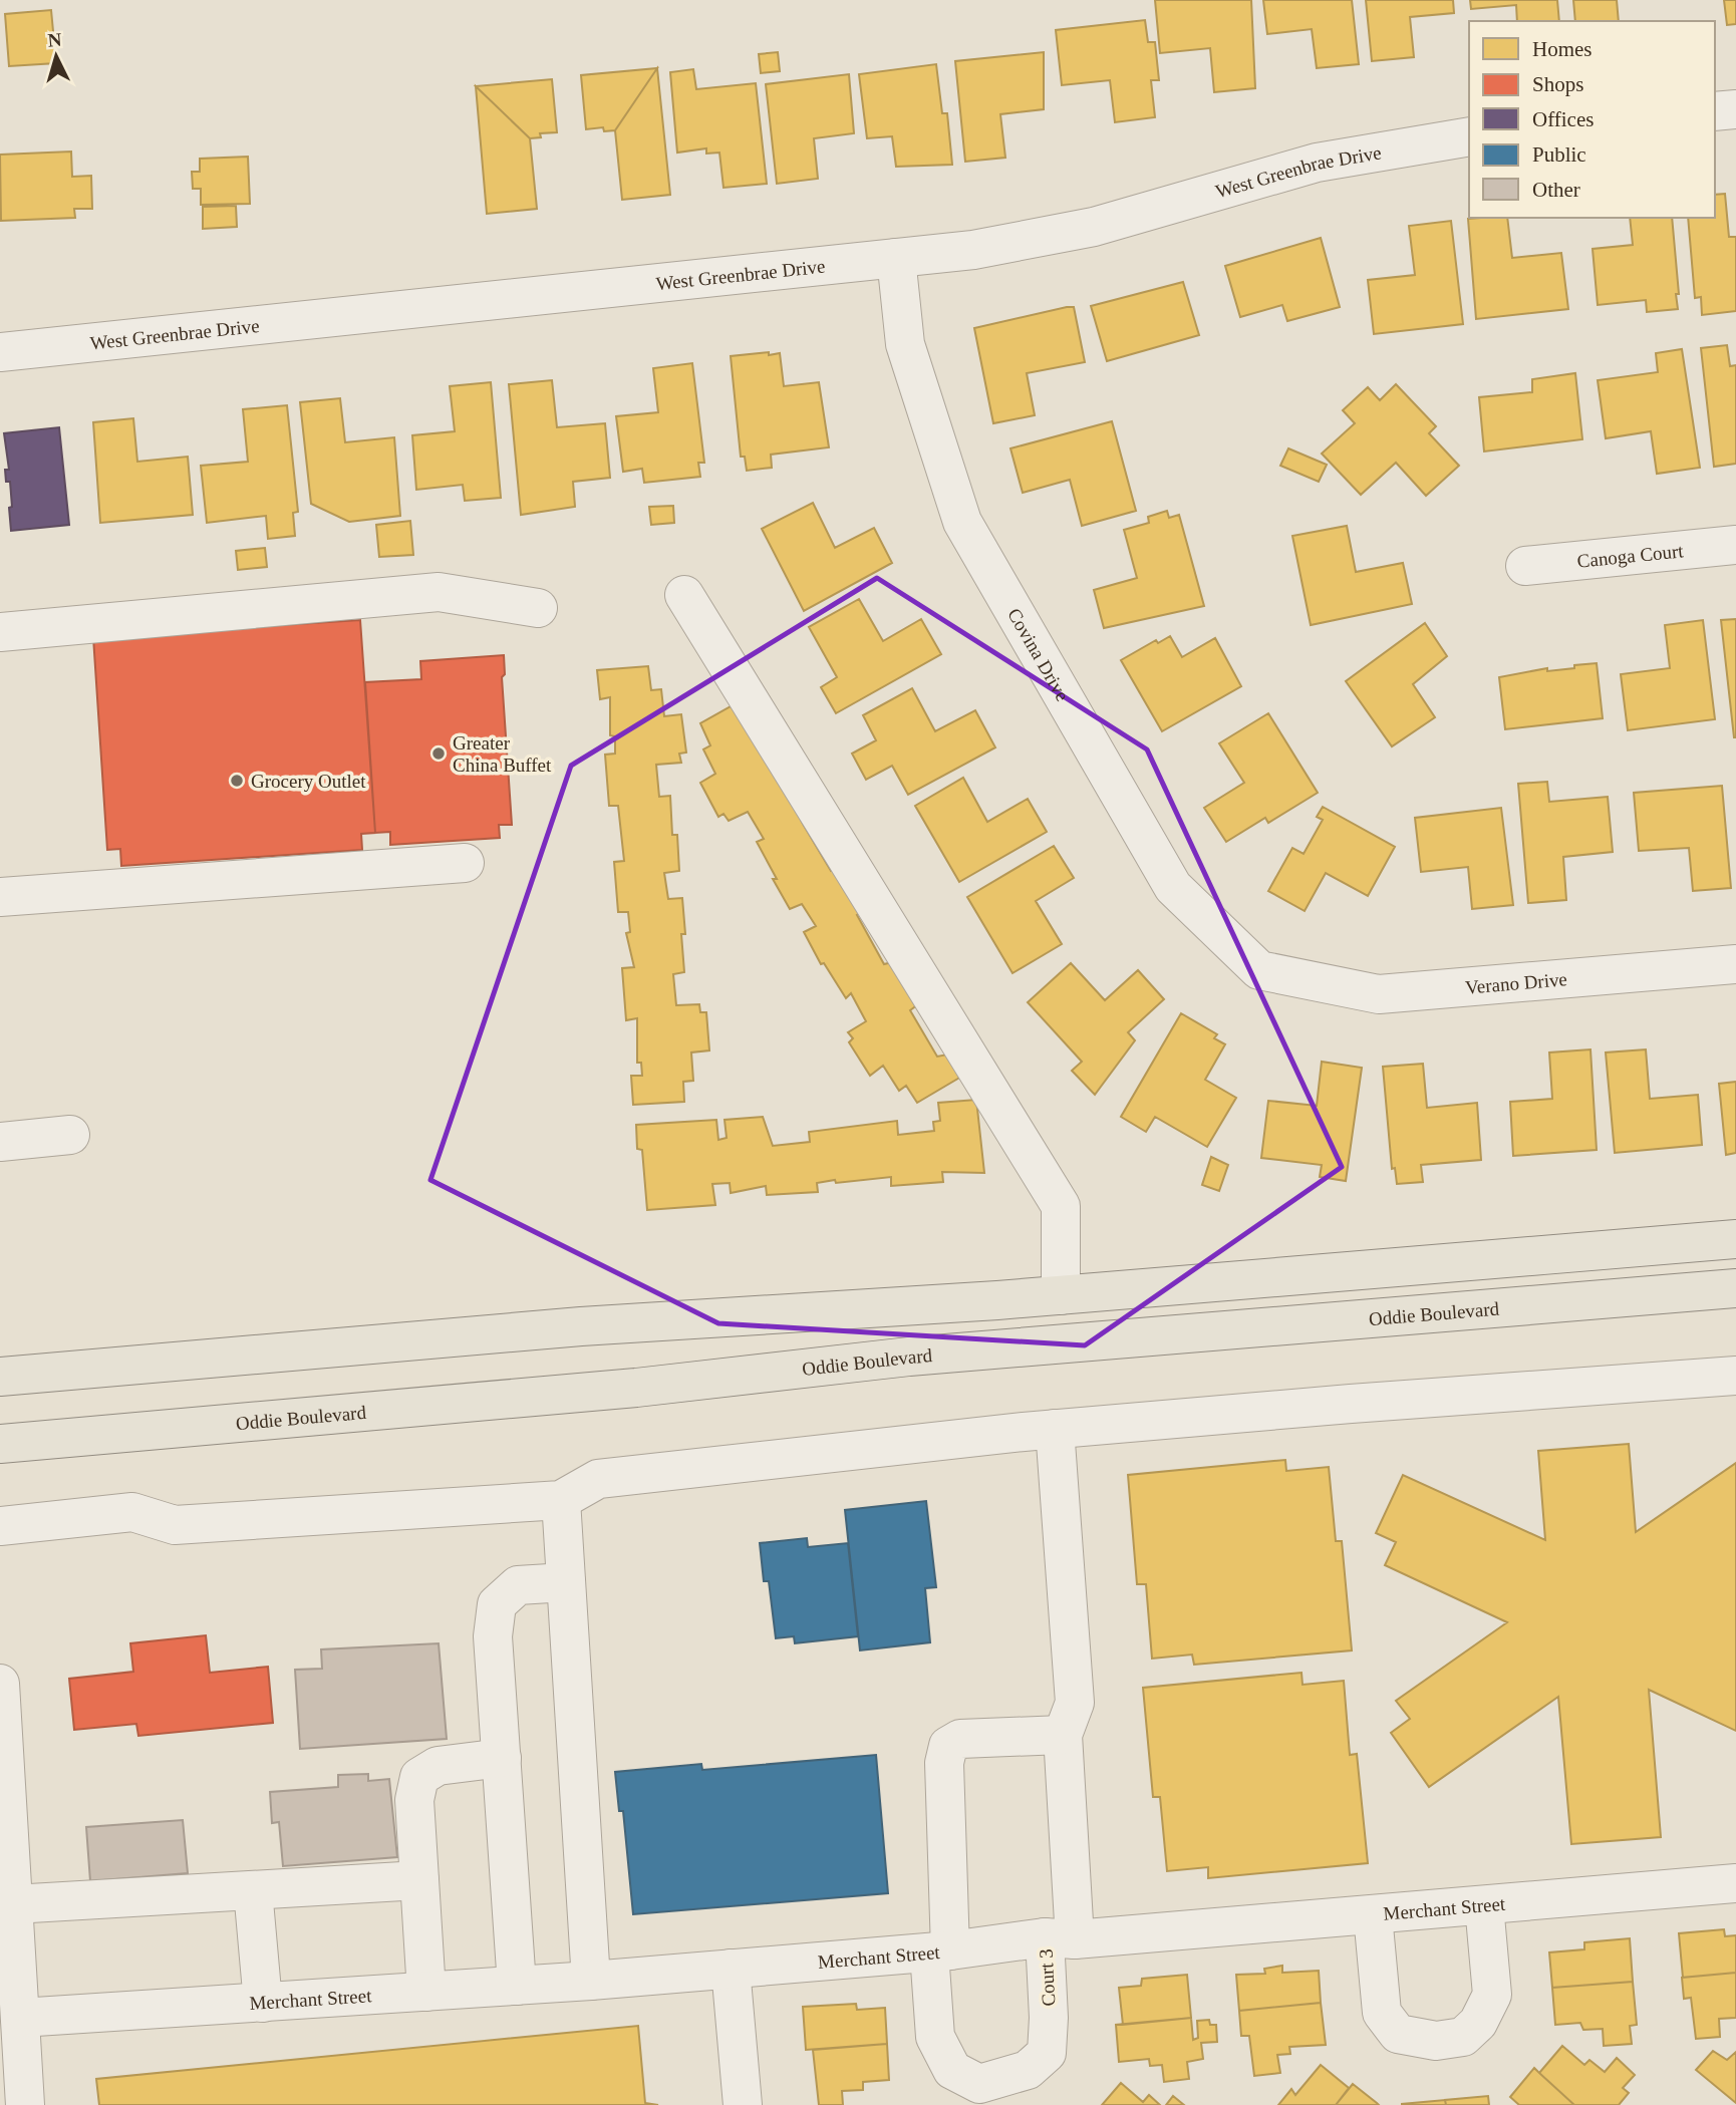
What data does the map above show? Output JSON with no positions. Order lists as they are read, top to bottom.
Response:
{
  "streets": {
    "main road": ["Oddie Boulevard"],
    "street": [
      "West Greenbrae Drive",
      "Canoga Court",
      "Covina Drive",
      "Verano Drive",
      "Merchant Street",
      "Court 3"
    ]
  },
  "crossings": [
    ["West Greenbrae Drive", "Covina Drive"],
    ["Covina Drive", "Verano Drive"],
    ["Merchant Street", "Court 3"]
  ],
  "places": ["Greater China Buffet", "Grocery Outlet"],
  "legend": [
    "Homes",
    "Shops",
    "Offices",
    "Public",
    "Other"
  ],
  "north": "top"
}
